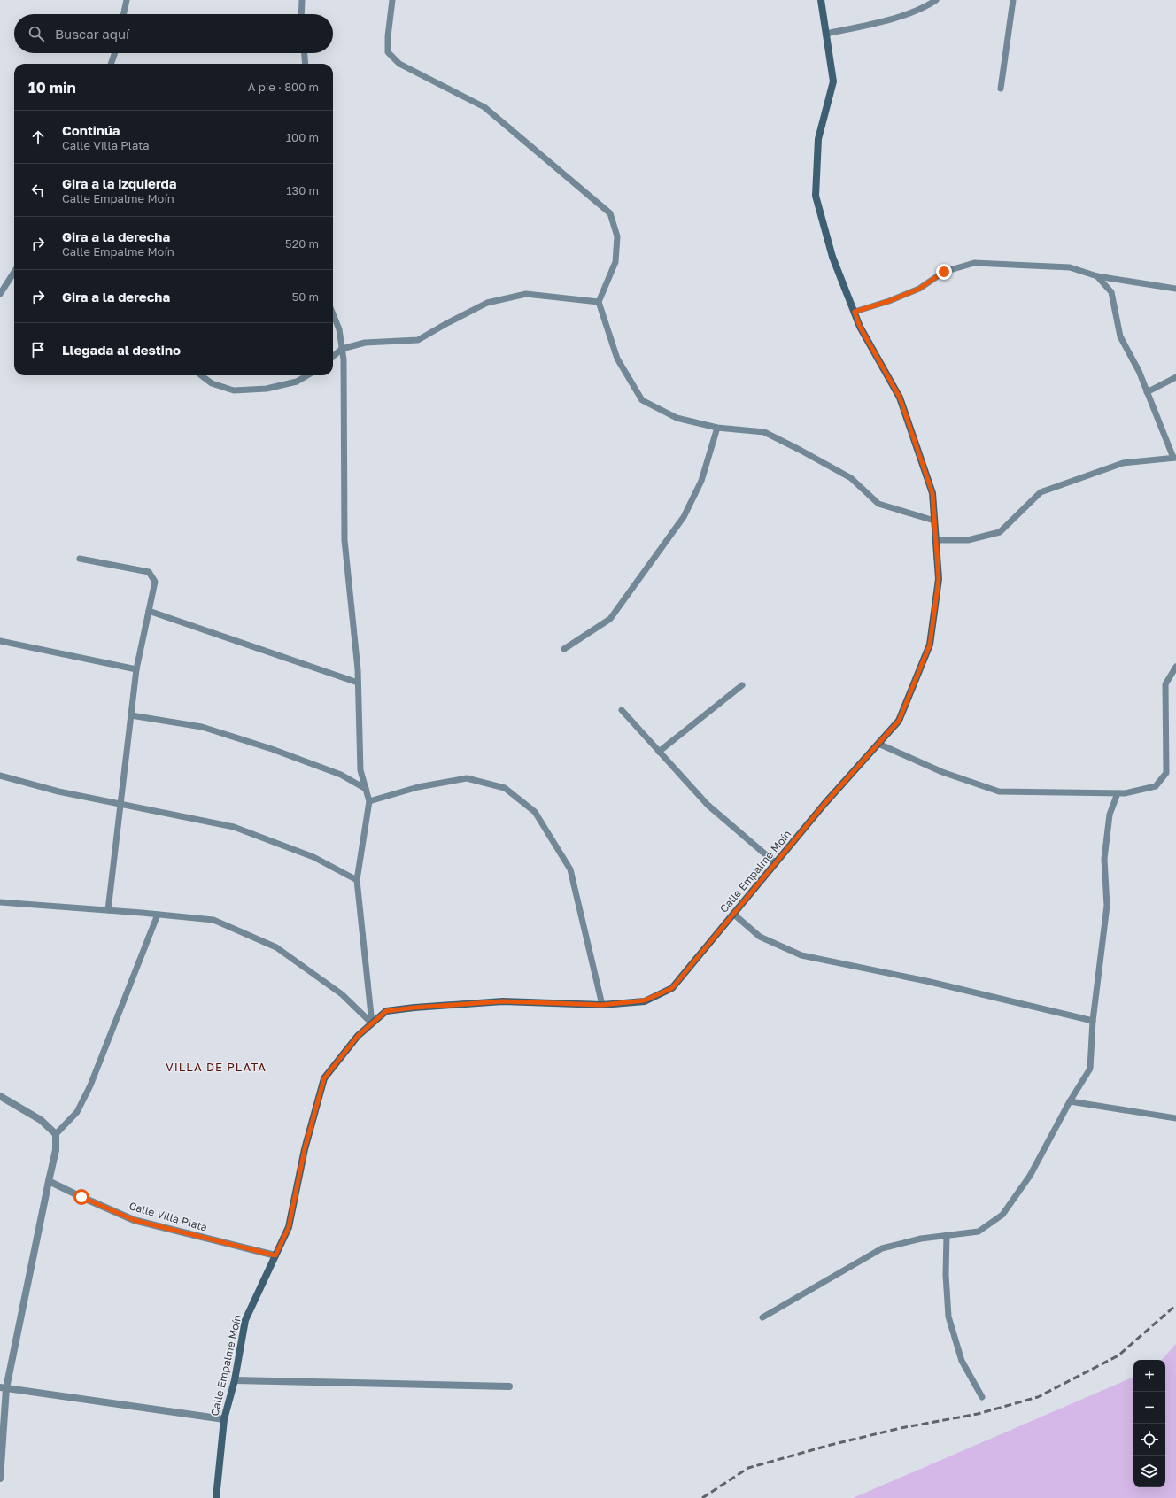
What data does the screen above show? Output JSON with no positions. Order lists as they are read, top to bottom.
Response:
{
  "streets": {
    "street": ["Calle Empalme Moín", "Calle Villa Plata"]
  },
  "crossings": [
    ["Calle Empalme Moín", "Calle Villa Plata"]
  ],
  "districts": ["VILLA DE PLATA"],
  "page": {
    "search": "Buscar aquí",
    "heading": ["10 min", "A pie · 800 m"],
    "list": [
      ["Continúa", "Calle Villa Plata", "100 m"],
      ["Gira a la izquierda", "Calle Empalme Moín", "130 m"],
      ["Gira a la derecha", "Calle Empalme Moín", "520 m"],
      ["Gira a la derecha", "50 m"],
      "Llegada al destino"
    ],
    "map_buttons": ["+", "−"]
  }
}
